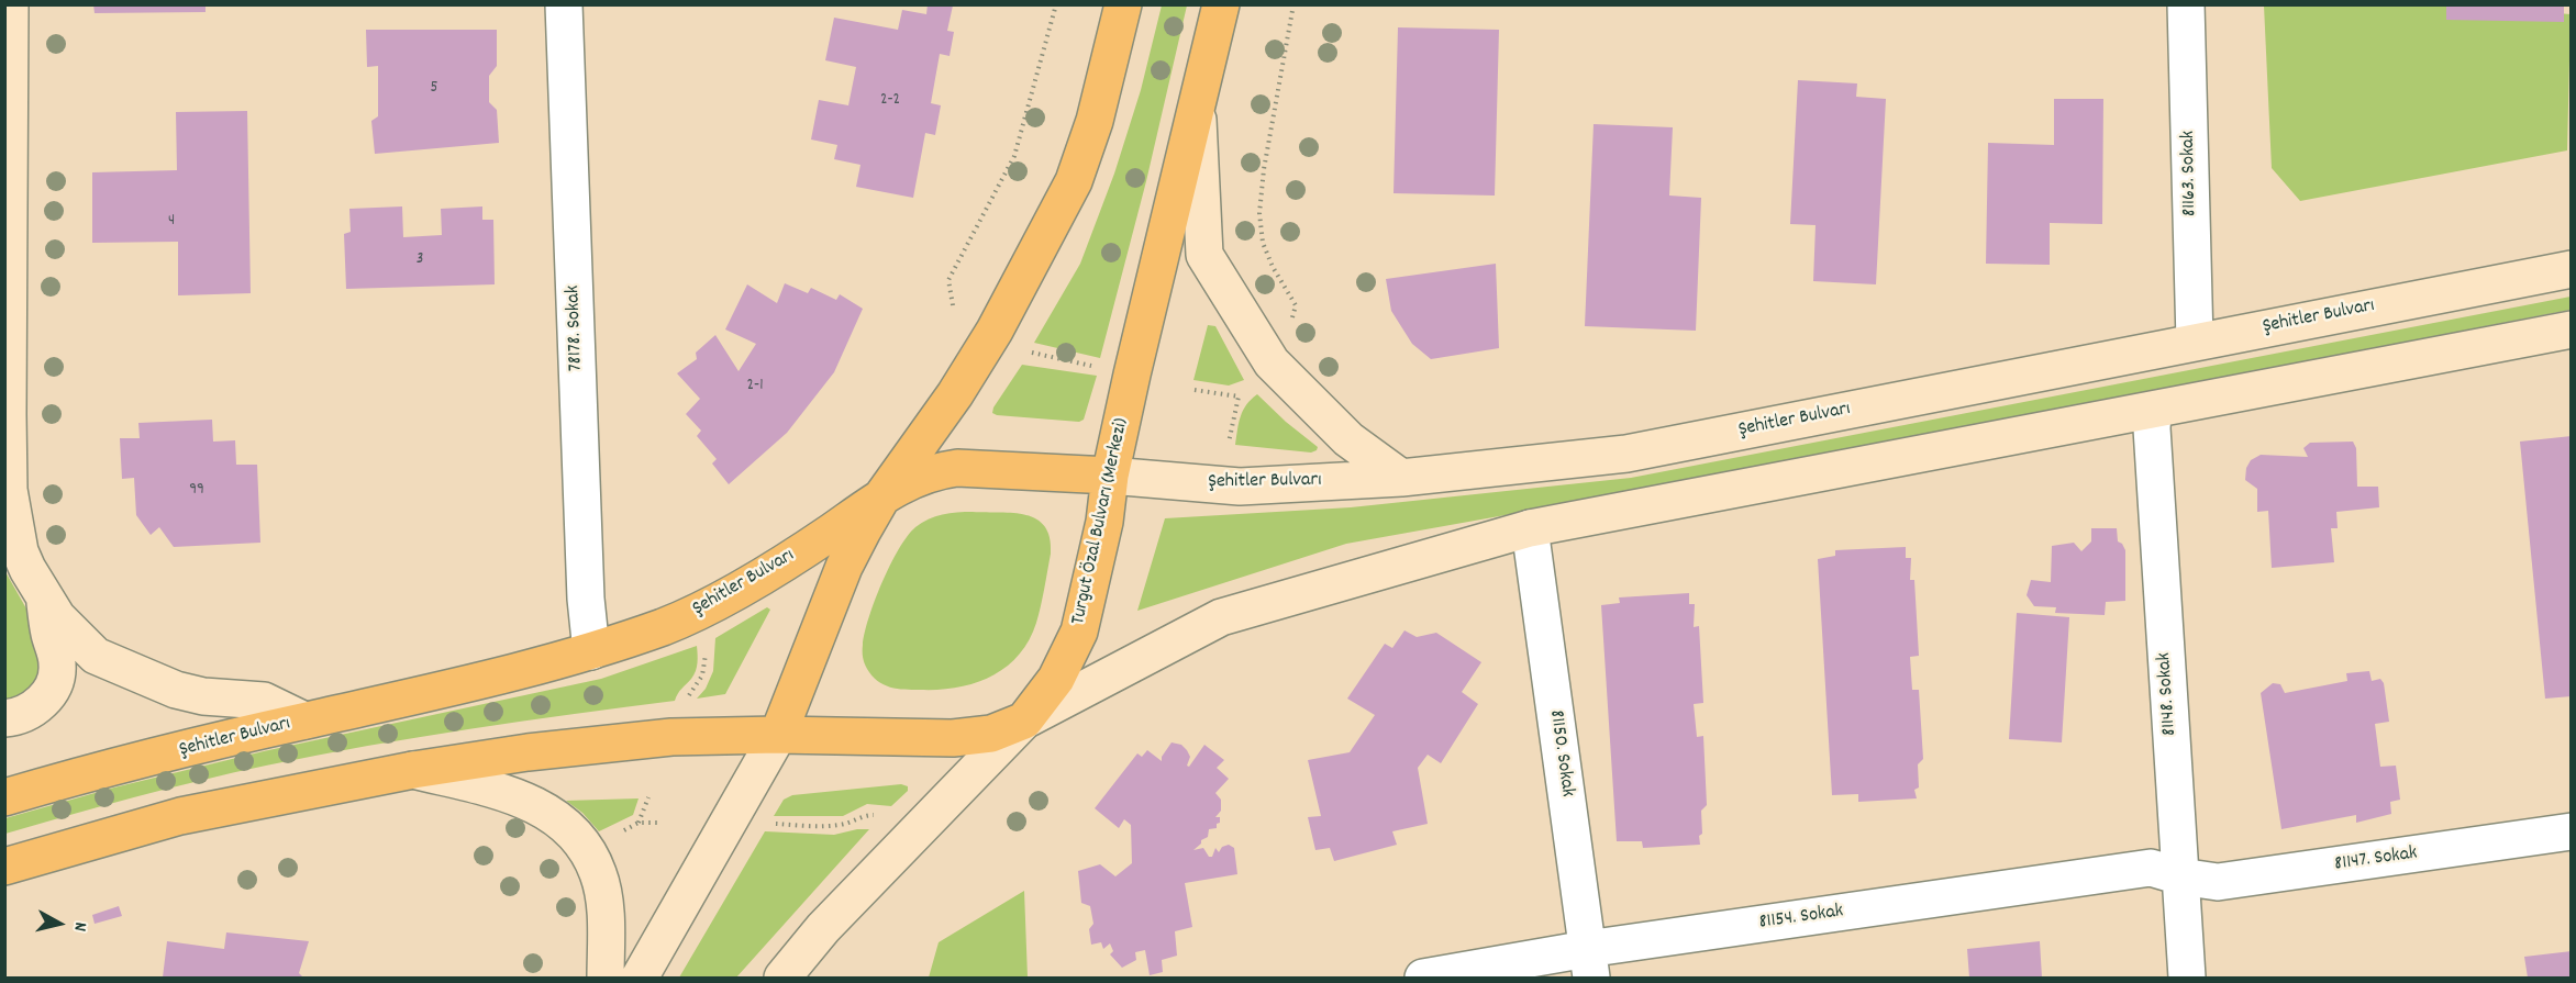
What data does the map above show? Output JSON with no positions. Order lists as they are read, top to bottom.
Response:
{
  "streets": {
    "main road": ["Şehitler Bulvarı", "Turgut Özal Bulvarı (Merkezi)"],
    "street": [
      "81163. Sokak",
      "78178. Sokak",
      "81148. Sokak",
      "81150. Sokak",
      "81147. Sokak",
      "81154. Sokak"
    ]
  },
  "crossings": [
    ["81163. Sokak", "Şehitler Bulvarı"],
    ["Şehitler Bulvarı", "78178. Sokak"],
    ["Şehitler Bulvarı", "Turgut Özal Bulvarı (Merkezi)"],
    ["81148. Sokak", "81147. Sokak"],
    ["81148. Sokak", "81154. Sokak"],
    ["81150. Sokak", "81154. Sokak"],
    ["81147. Sokak", "81154. Sokak"]
  ],
  "house_numbers": [
    "5",
    "2-2",
    "4",
    "3",
    "2-1",
    "99"
  ],
  "north": "right"
}
